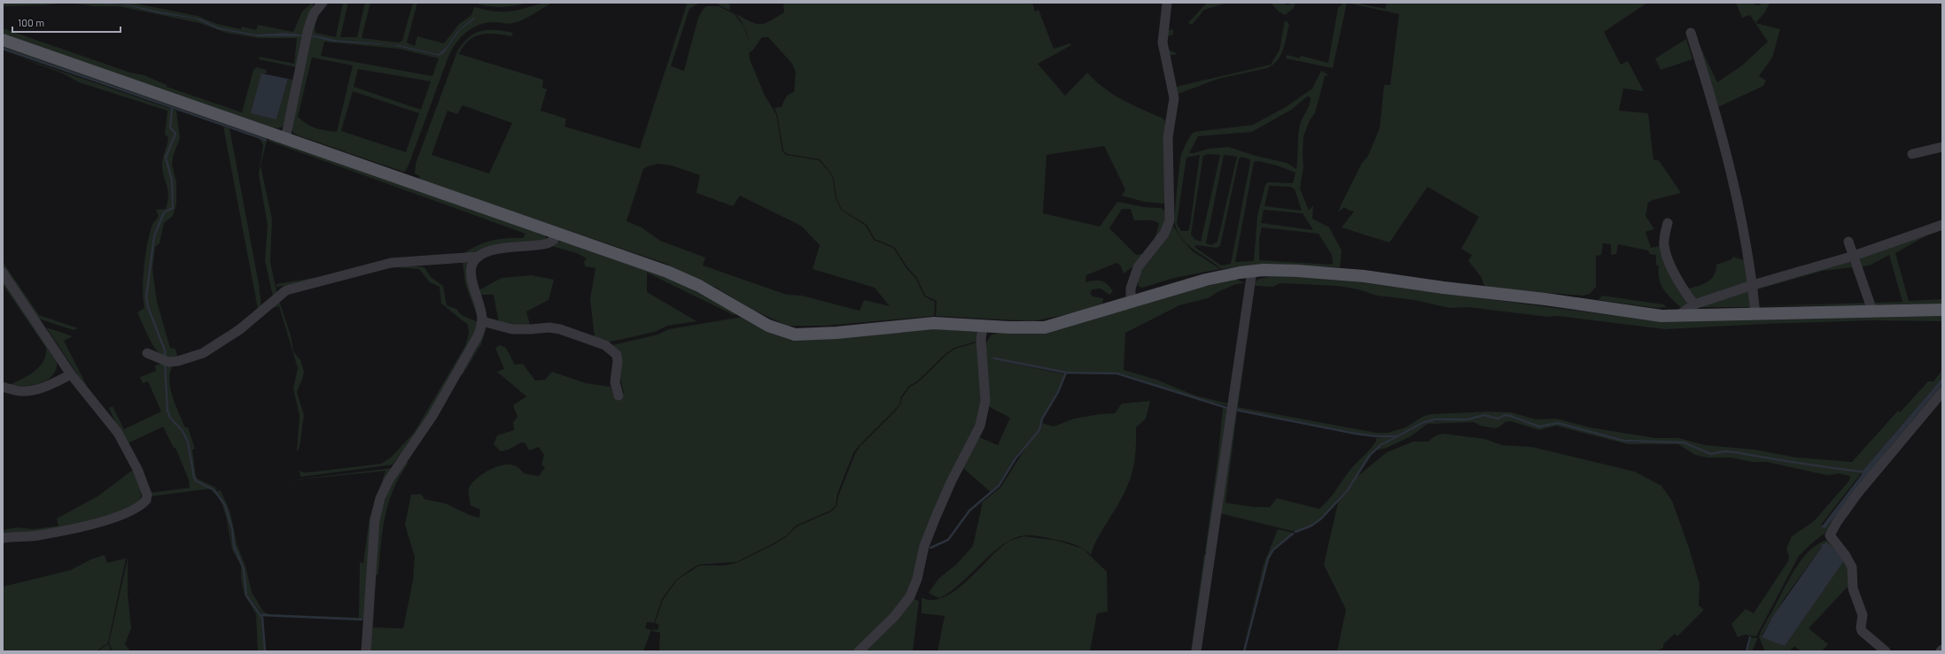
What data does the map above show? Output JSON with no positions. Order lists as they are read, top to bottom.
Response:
{
  "scale_bar": "100 m"
}
